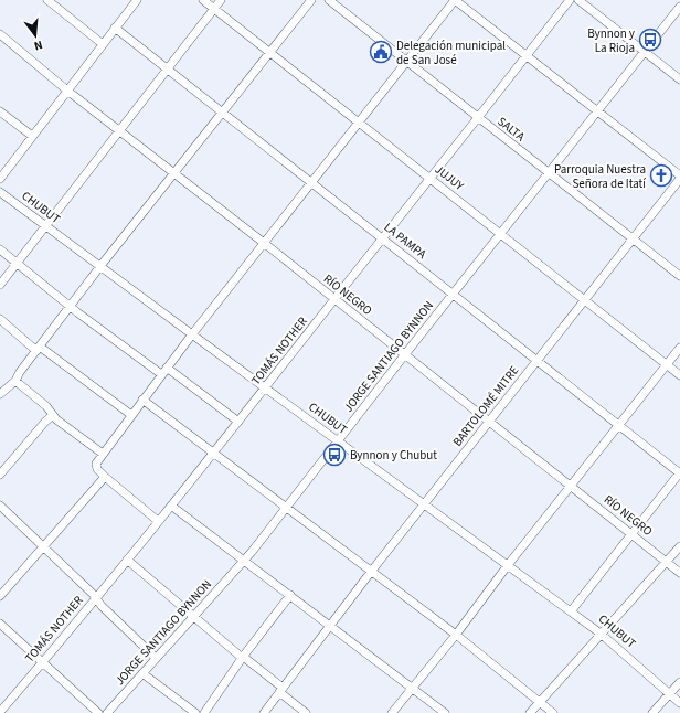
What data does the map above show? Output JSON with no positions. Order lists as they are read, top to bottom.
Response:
{
  "streets": {
    "street": [
      "SALTA",
      "JUJUY",
      "CHUBUT",
      "LA PAMPA",
      "RÍO NEGRO",
      "TOMÁS NOTHER",
      "JORGE SANTIAGO BYNNON",
      "BARTOLOMÉ MITRE"
    ]
  },
  "crossings": [
    ["SALTA", "TOMÁS NOTHER"],
    ["SALTA", "JORGE SANTIAGO BYNNON"],
    ["SALTA", "BARTOLOMÉ MITRE"],
    ["JUJUY", "TOMÁS NOTHER"],
    ["JUJUY", "JORGE SANTIAGO BYNNON"],
    ["JUJUY", "BARTOLOMÉ MITRE"],
    ["CHUBUT", "TOMÁS NOTHER"],
    ["CHUBUT", "JORGE SANTIAGO BYNNON"],
    ["CHUBUT", "BARTOLOMÉ MITRE"],
    ["LA PAMPA", "TOMÁS NOTHER"],
    ["LA PAMPA", "JORGE SANTIAGO BYNNON"],
    ["LA PAMPA", "BARTOLOMÉ MITRE"],
    ["RÍO NEGRO", "TOMÁS NOTHER"],
    ["RÍO NEGRO", "JORGE SANTIAGO BYNNON"],
    ["RÍO NEGRO", "BARTOLOMÉ MITRE"]
  ],
  "places": {
    "bus stop": ["Bynnon y La Rioja", "Bynnon y Chubut"],
    "public building": ["Delegación municipal de San José"],
    "church": ["Parroquia Nuestra Señora de Itatí"]
  },
  "north": "bottom"
}
